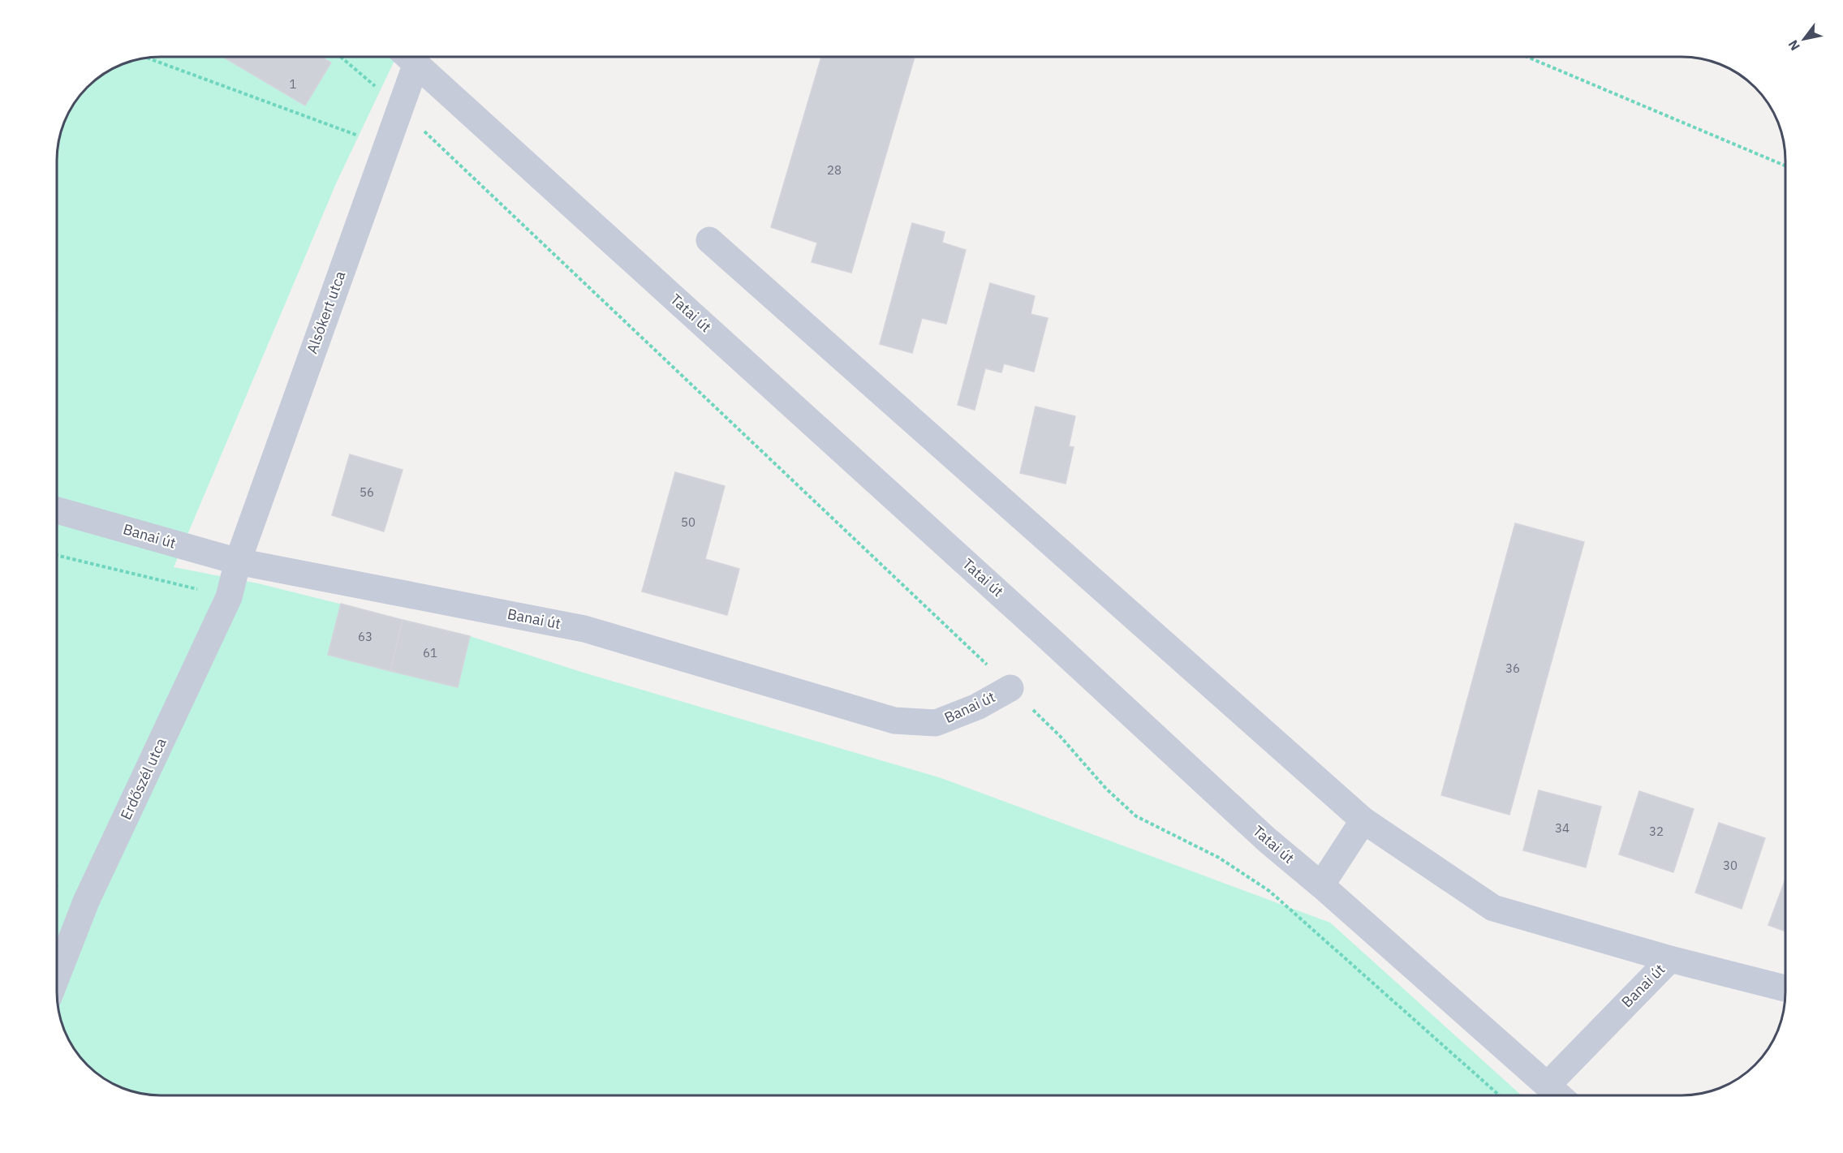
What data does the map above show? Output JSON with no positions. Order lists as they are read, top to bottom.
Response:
{
  "streets": {
    "street": [
      "Alsókert utca",
      "Tatai út",
      "Banai út",
      "Erdőszél utca"
    ]
  },
  "crossings": [
    ["Alsókert utca", "Banai út"],
    ["Alsókert utca", "Erdőszél utca"],
    ["Tatai út", "Banai út"],
    ["Banai út", "Erdőszél utca"]
  ],
  "house_numbers": [
    "1",
    "28",
    "56",
    "50",
    "63",
    "61",
    "36",
    "34",
    "32",
    "30"
  ],
  "north": "bottom left"
}
